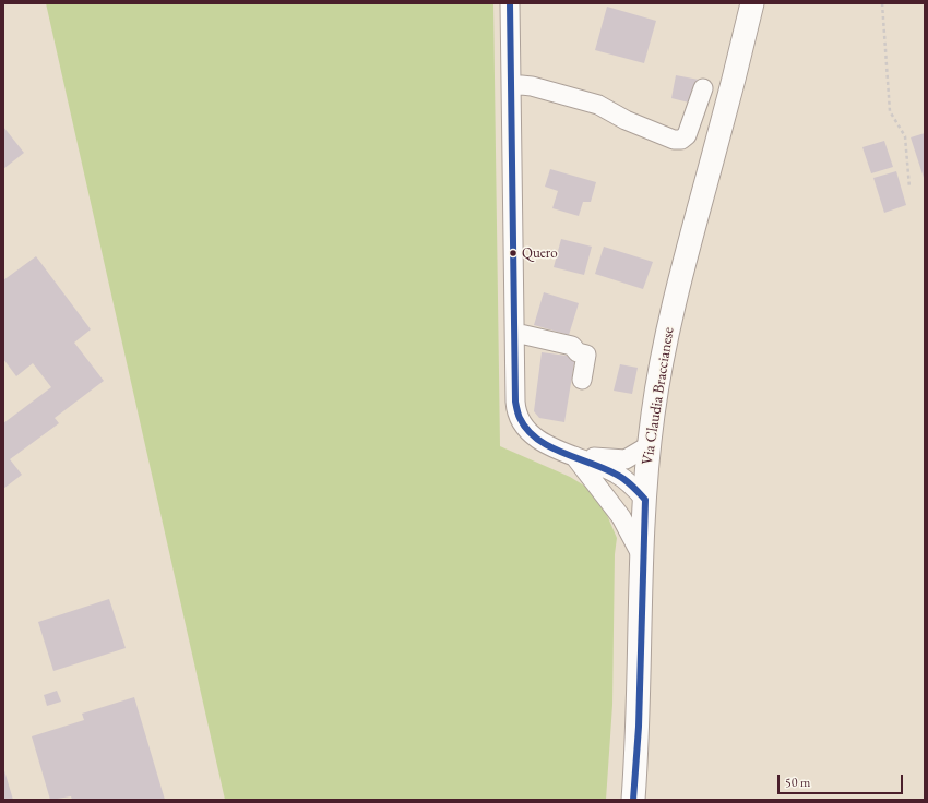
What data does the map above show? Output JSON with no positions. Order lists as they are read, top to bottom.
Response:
{
  "streets": {
    "main road": ["Via Claudia Braccianese"]
  },
  "places": ["Quero"],
  "scale_bar": "50 m"
}
